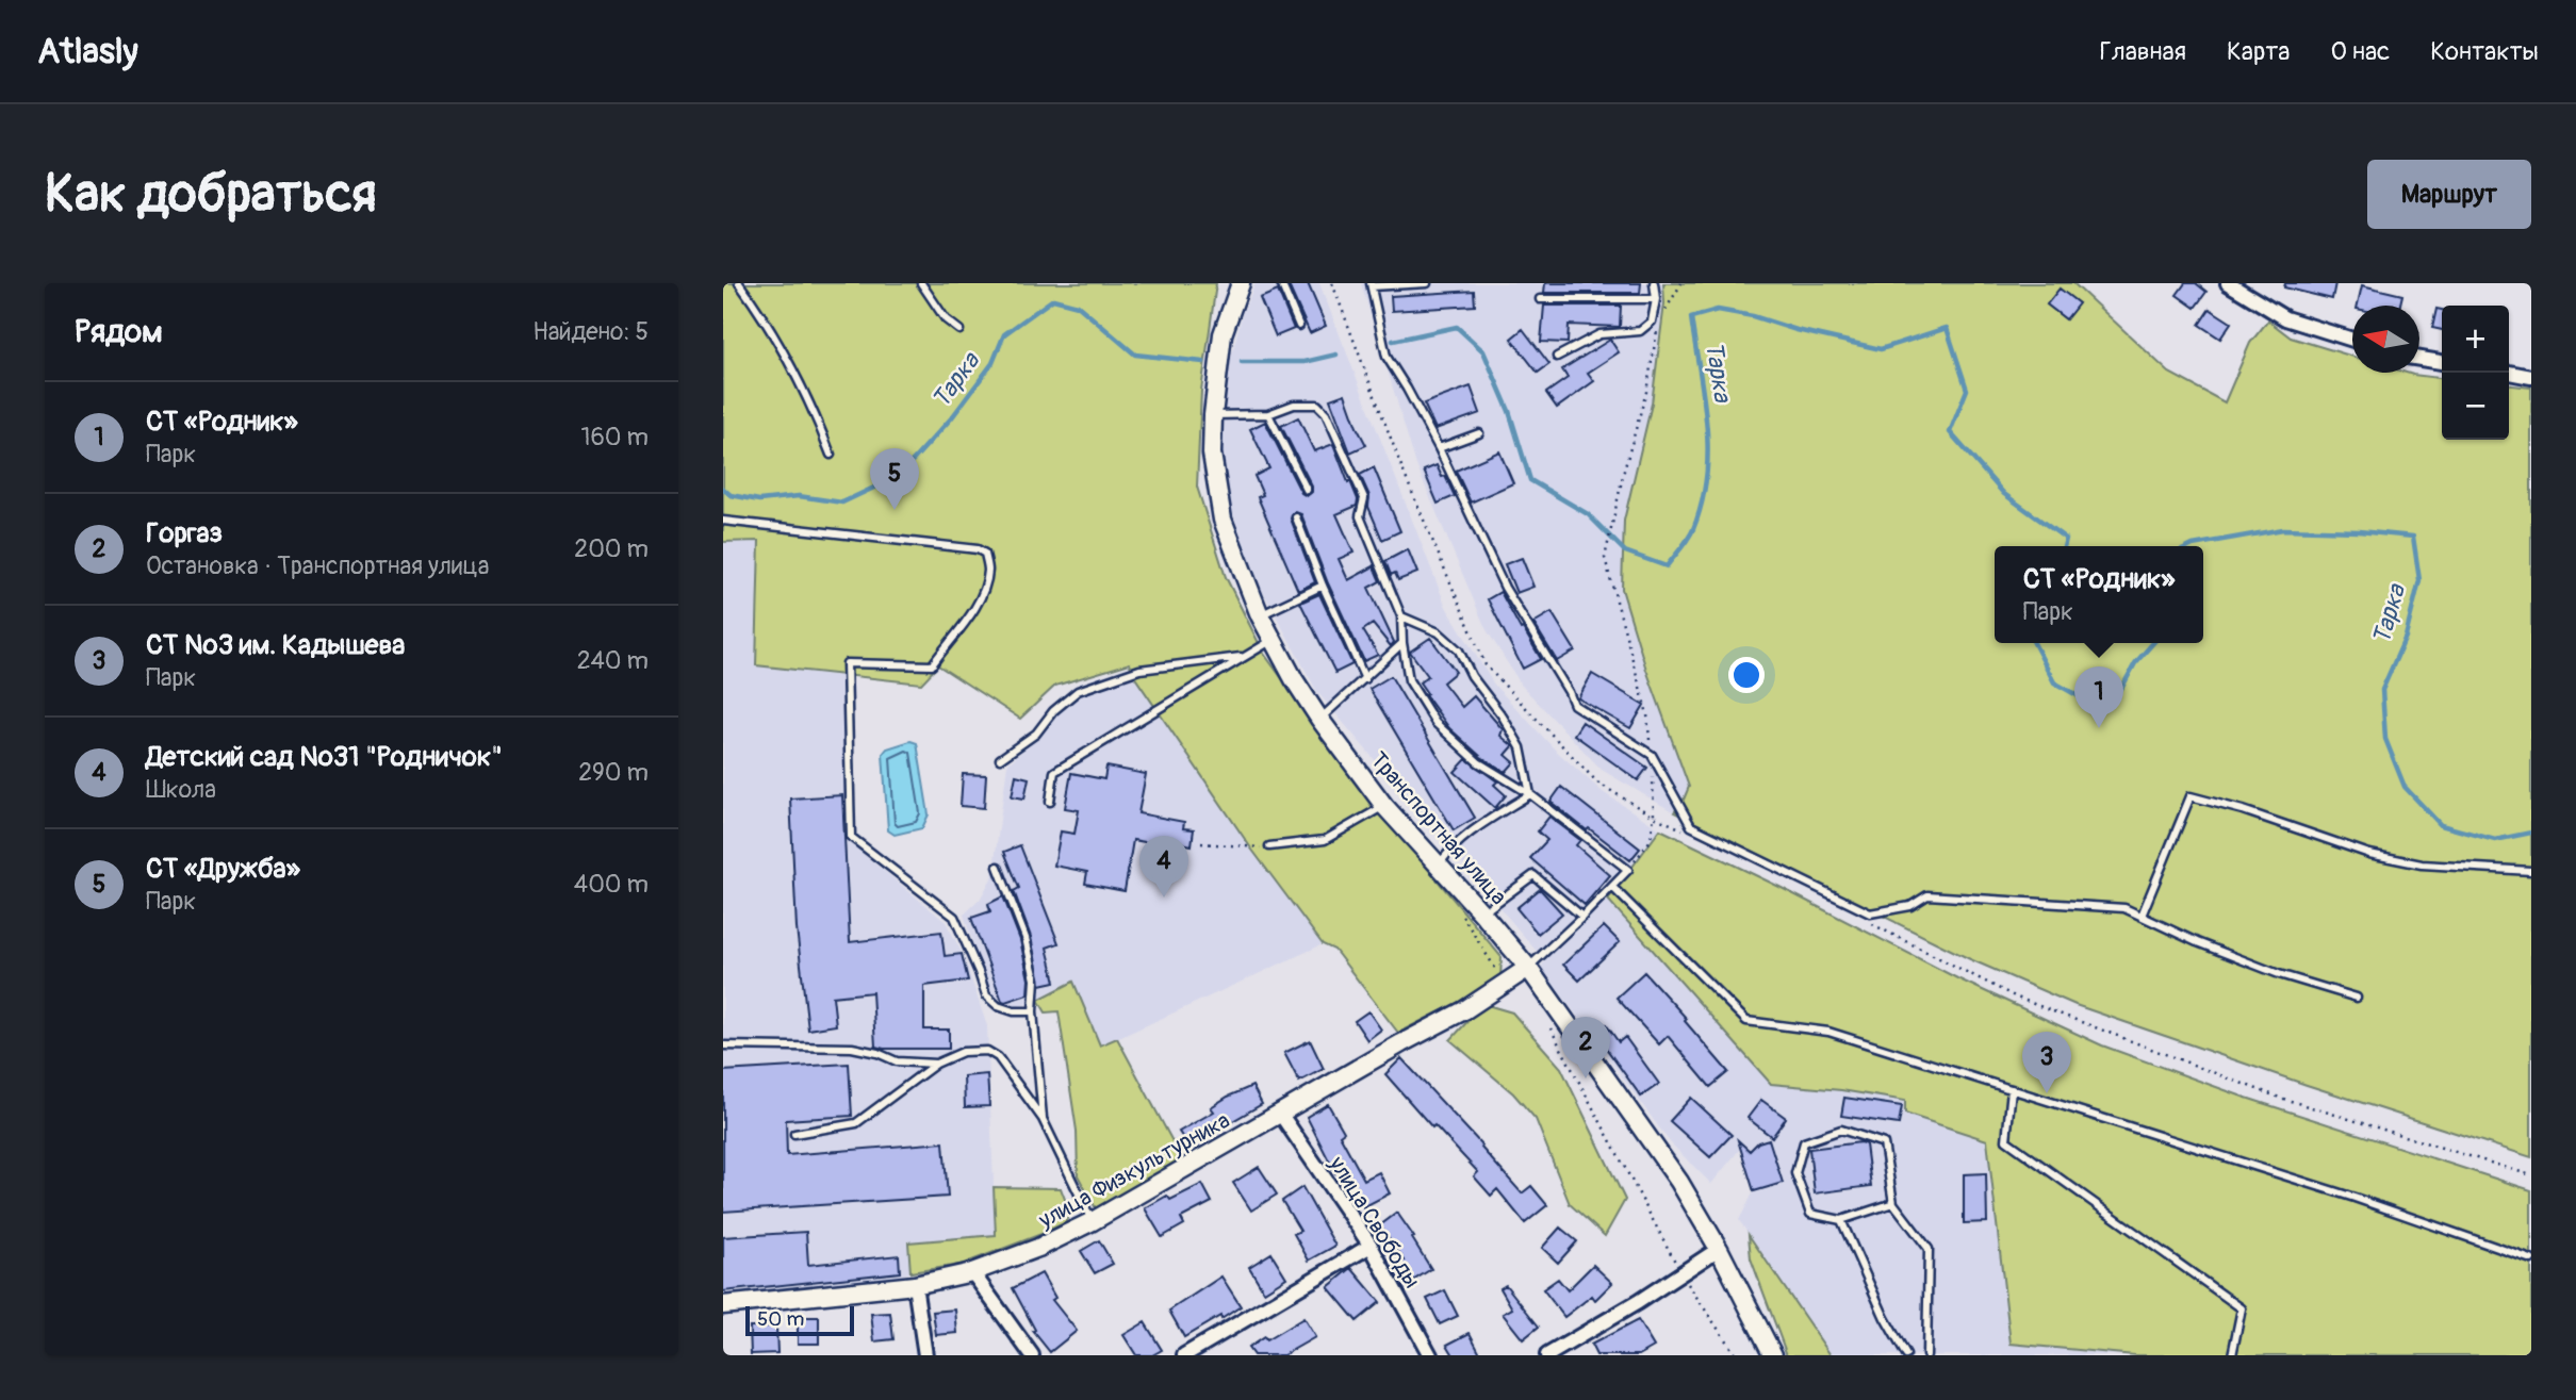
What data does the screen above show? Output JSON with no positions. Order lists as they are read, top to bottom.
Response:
{
  "streets": {
    "street": ["Транспортная улица", "улица Физкультурника", "улица Свободы"]
  },
  "crossings": [
    ["Транспортная улица", "улица Физкультурника"],
    ["улица Физкультурника", "улица Свободы"]
  ],
  "water": ["Тарка"],
  "scale_bar": "50 m",
  "north": "left",
  "page": {
    "header": "Atlasly",
    "nav": [
      "Главная",
      "Карта",
      "О нас",
      "Контакты"
    ],
    "buttons": "Маршрут",
    "title": "Как добраться",
    "heading": ["Рядом", "Найдено: 5"],
    "map_buttons": ["+", "−"],
    "list": [
      {
        "mark": "1",
        "name": "СТ «Родник»",
        "note": "Парк",
        "value": "160 m"
      },
      {
        "mark": "2",
        "name": "Горгаз",
        "note": "Остановка · Транспортная улица",
        "value": "200 m"
      },
      {
        "mark": "3",
        "name": "СТ №3 им. Кадышева",
        "note": "Парк",
        "value": "240 m"
      },
      {
        "mark": "4",
        "name": "Детский сад №31 \"Родничок\"",
        "note": "Школа",
        "value": "290 m"
      },
      {
        "mark": "5",
        "name": "СТ «Дружба»",
        "note": "Парк",
        "value": "400 m"
      }
    ],
    "pins": [
      "5",
      "1",
      "4",
      "2",
      "3"
    ],
    "popup": ["СТ «Родник»", "Парк"],
    "scale": "50 m"
  }
}
